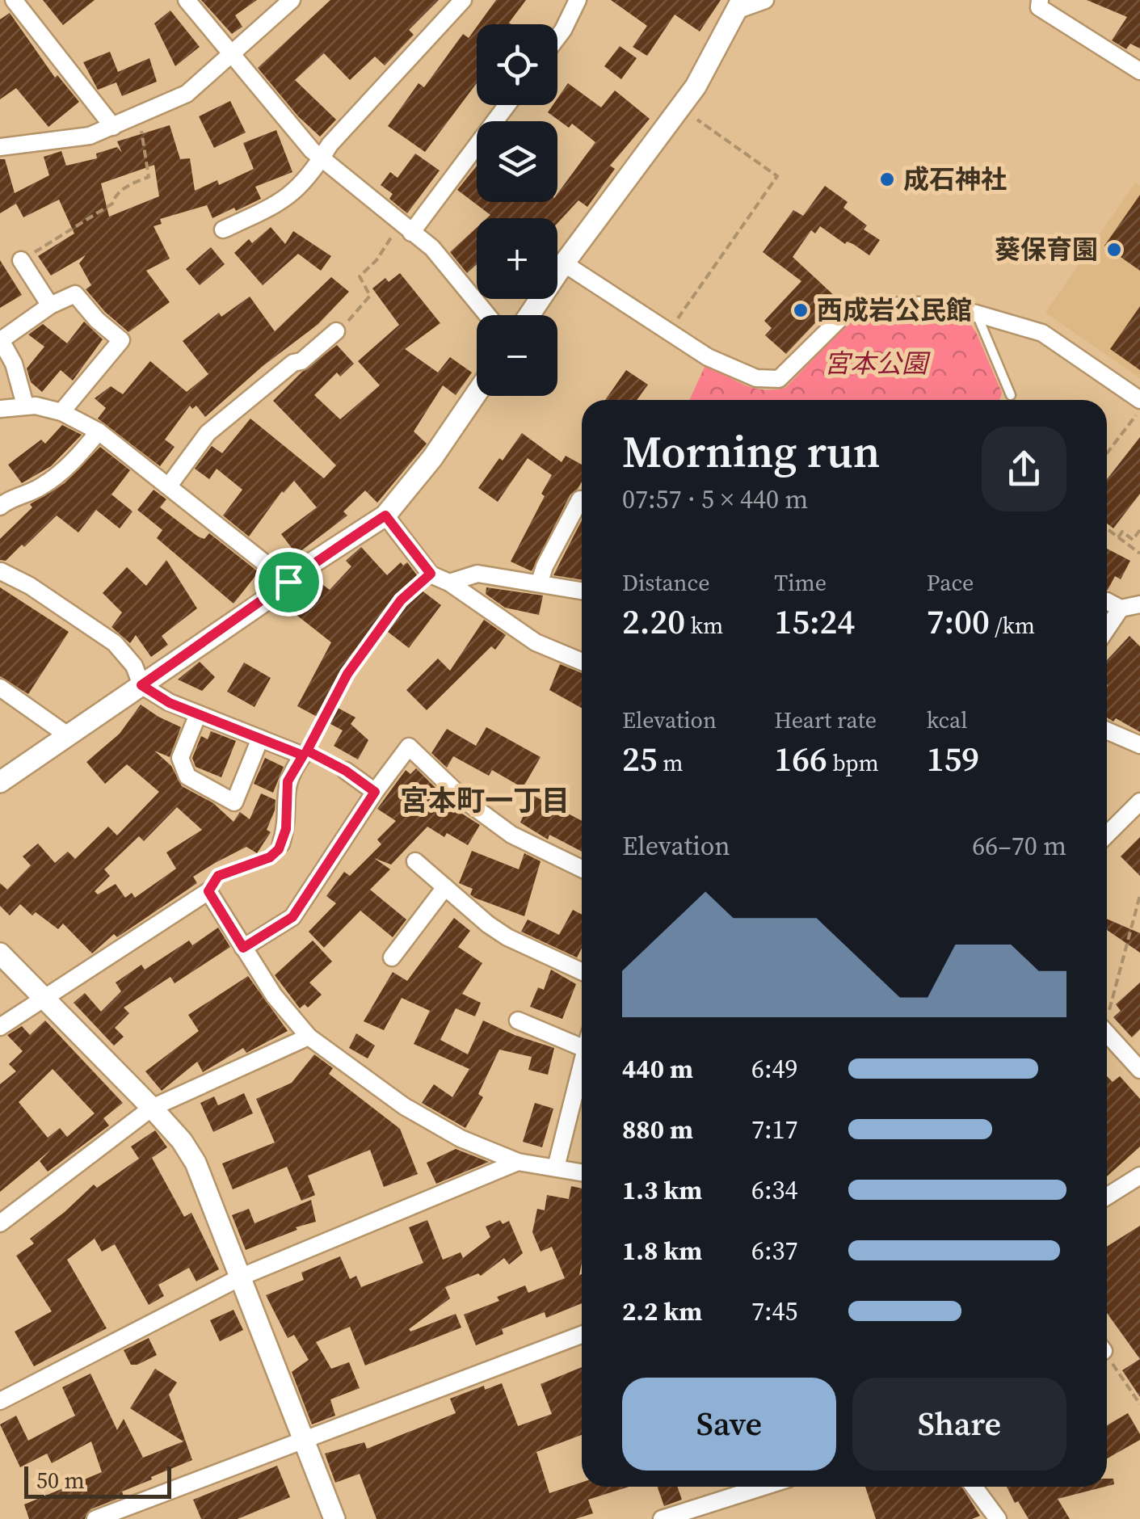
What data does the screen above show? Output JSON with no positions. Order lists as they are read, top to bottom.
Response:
{
  "districts": ["宮本町一丁目"],
  "parks": ["宮本公園"],
  "places": ["成石神社", "葵保育園", "西成岩公民館"],
  "scale_bar": "50 m",
  "page": {
    "map_buttons": ["+", "−"],
    "heading": ["Morning run", "07:57 · 5 × 440 m"],
    "stats": [
      ["Distance", "2.20 km"],
      ["Time", "15:24"],
      ["Pace", "7:00 /km"],
      ["Elevation", "25 m"],
      ["Heart rate", "166 bpm"],
      ["kcal", "159"]
    ],
    "chart": ["Elevation", "66–70 m"],
    "list": [
      {
        "name": "440 m",
        "note": "6:49"
      },
      {
        "name": "880 m",
        "note": "7:17"
      },
      {
        "name": "1.3 km",
        "note": "6:34"
      },
      {
        "name": "1.8 km",
        "note": "6:37"
      },
      {
        "name": "2.2 km",
        "note": "7:45"
      }
    ],
    "buttons": ["Save", "Share"],
    "scale": "50 m"
  }
}
